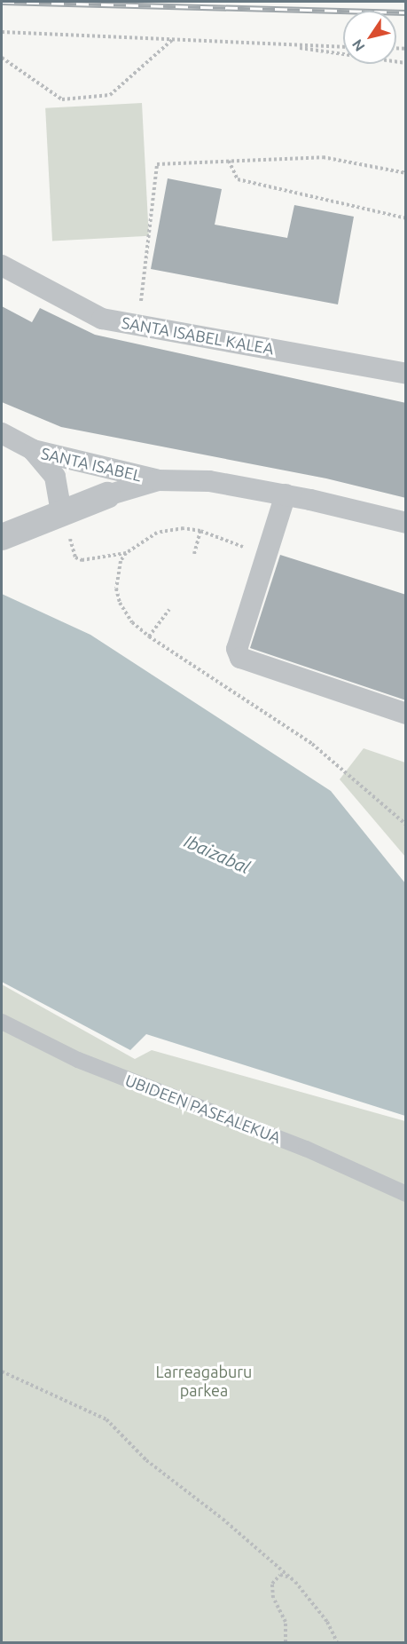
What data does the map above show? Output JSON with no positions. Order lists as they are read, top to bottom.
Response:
{
  "streets": {
    "street": ["SANTA ISABEL KALEA", "SANTA ISABEL", "UBIDEEN PASEALEKUA"]
  },
  "water": ["Ibaizabal"],
  "parks": ["Larreagaburu parkea"],
  "north": "bottom left"
}
